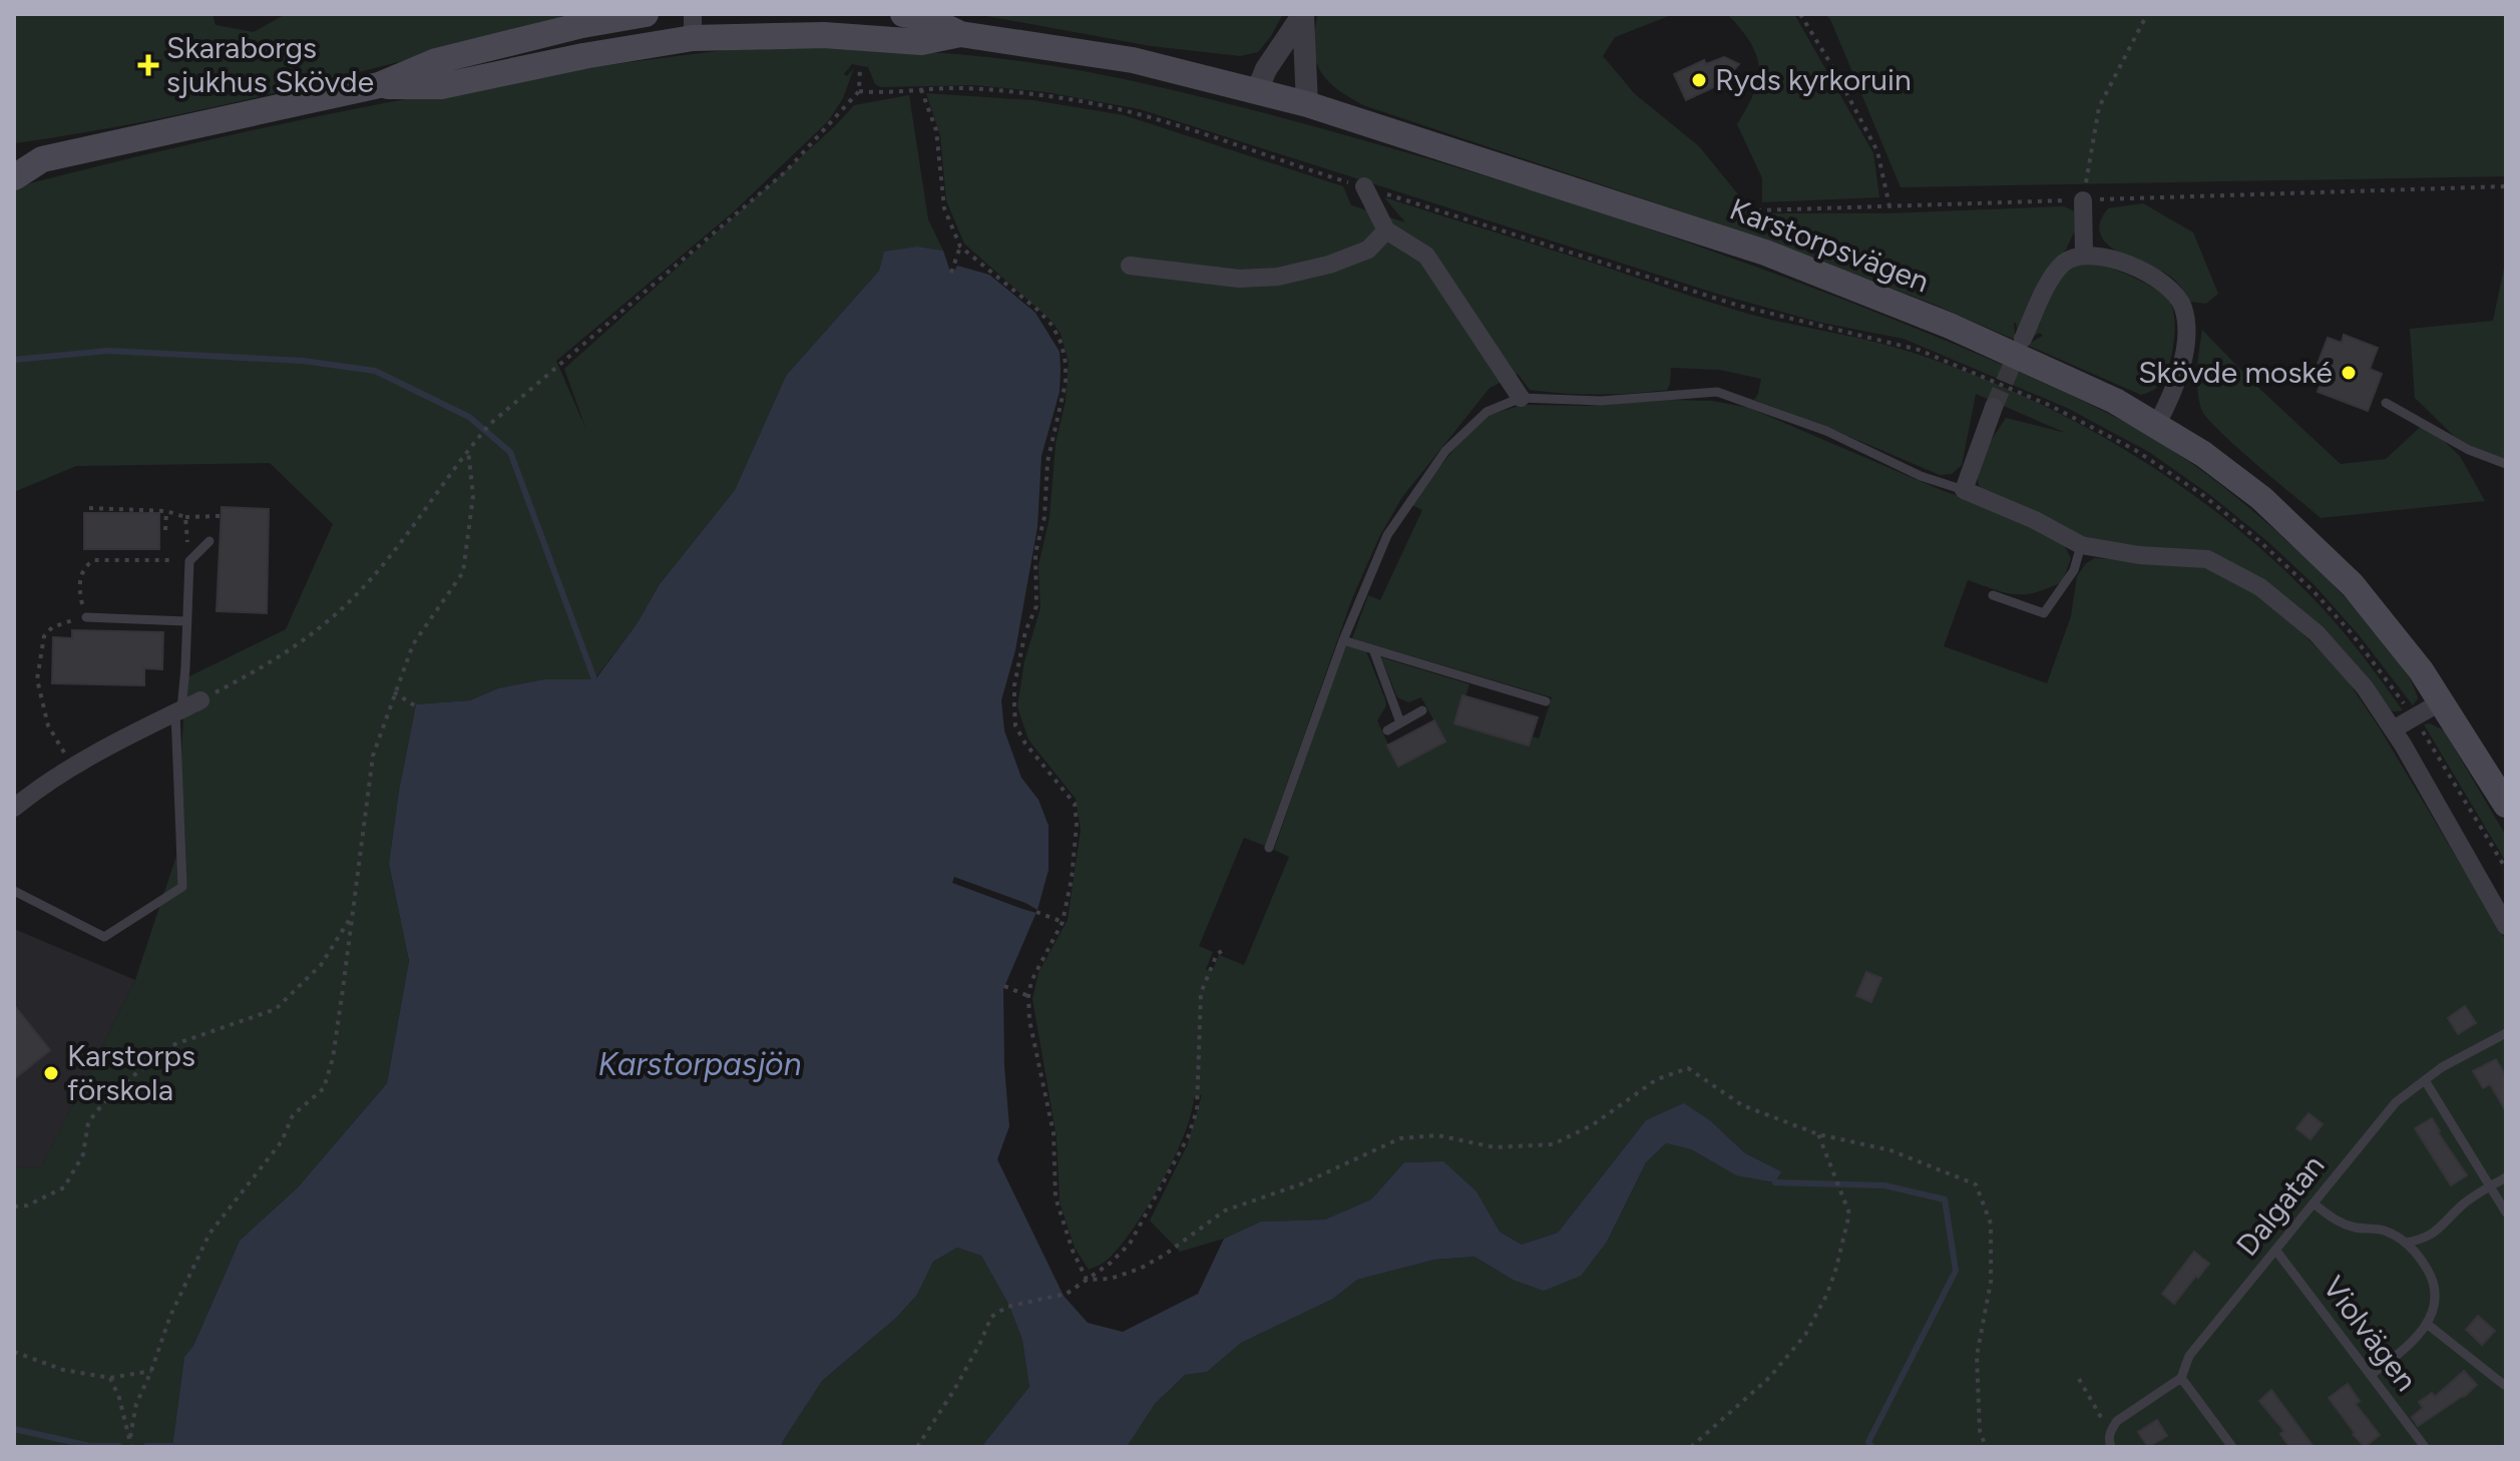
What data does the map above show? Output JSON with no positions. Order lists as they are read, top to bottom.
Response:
{
  "streets": {
    "main road": ["Karstorpsvägen"],
    "lane": ["Dalgatan", "Violvägen"]
  },
  "crossings": [
    ["Dalgatan", "Violvägen"]
  ],
  "water": ["Karstorpasjön"],
  "places": {
    "health": ["Skaraborgs sjukhus Skövde"],
    "other": ["Ryds kyrkoruin", "Skövde moské", "Karstorps förskola"]
  }
}
